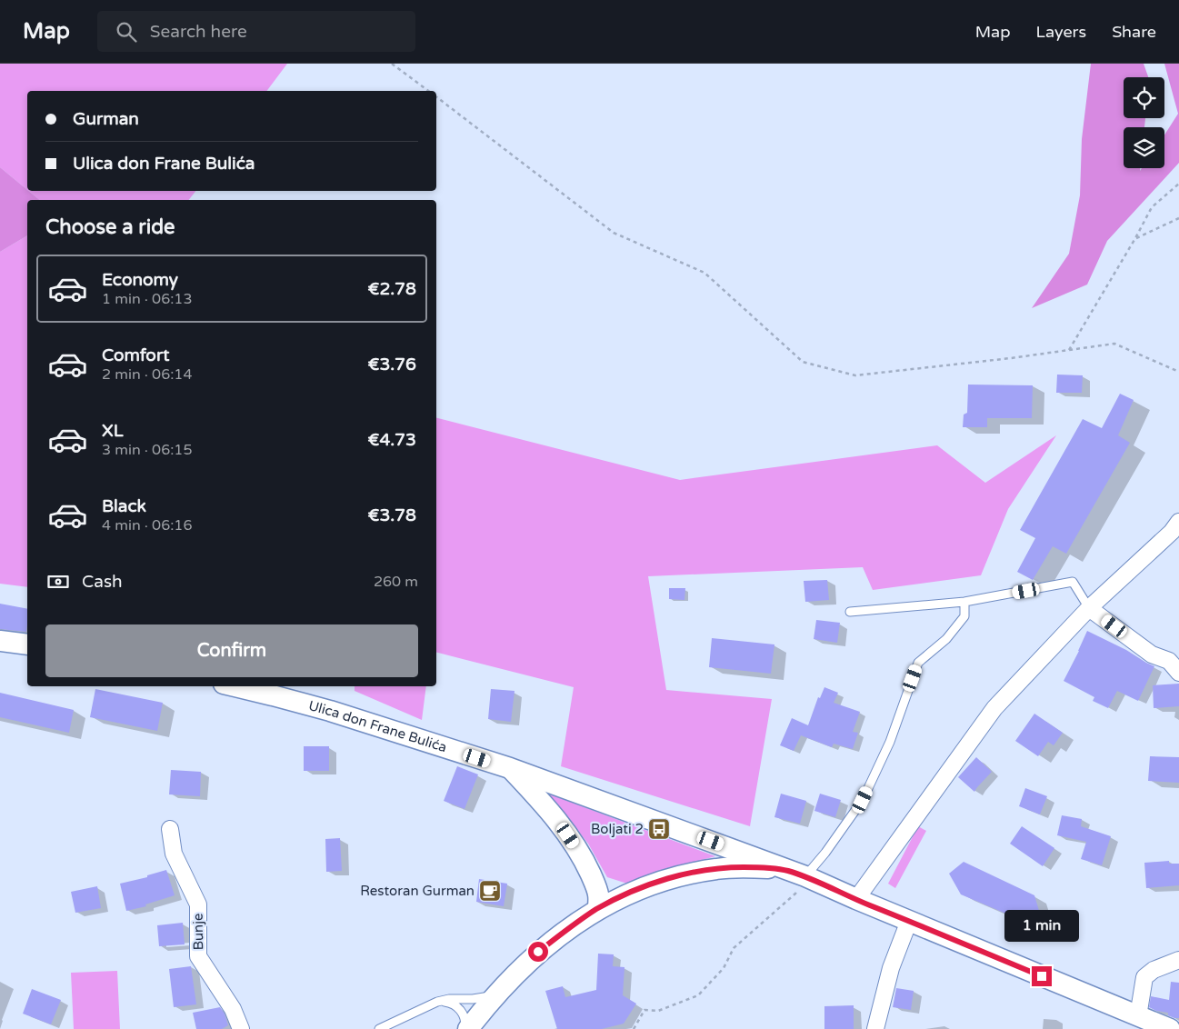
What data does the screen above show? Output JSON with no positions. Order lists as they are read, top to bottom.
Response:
{
  "streets": {
    "street": ["Ulica don Frane Bulića", "Bunje"]
  },
  "places": {
    "bus stop": ["Boljati 2"],
    "cafe": ["Restoran Gurman"]
  },
  "page": {
    "header": "Map",
    "search": "Search here",
    "nav": ["Map", "Layers", "Share"],
    "banner": ["Gurman", "Ulica don Frane Bulića"],
    "heading": "Choose a ride",
    "list": [
      {
        "name": "Economy",
        "note": "1 min · 06:13",
        "value": "€2.78"
      },
      {
        "name": "Comfort",
        "note": "2 min · 06:14",
        "value": "€3.76"
      },
      {
        "name": "XL",
        "note": "3 min · 06:15",
        "value": "€4.73"
      },
      {
        "name": "Black",
        "note": "4 min · 06:16",
        "value": "€3.78"
      }
    ],
    "pay": ["Cash", "260 m"],
    "buttons": "Confirm",
    "bubble": "1 min"
  }
}
